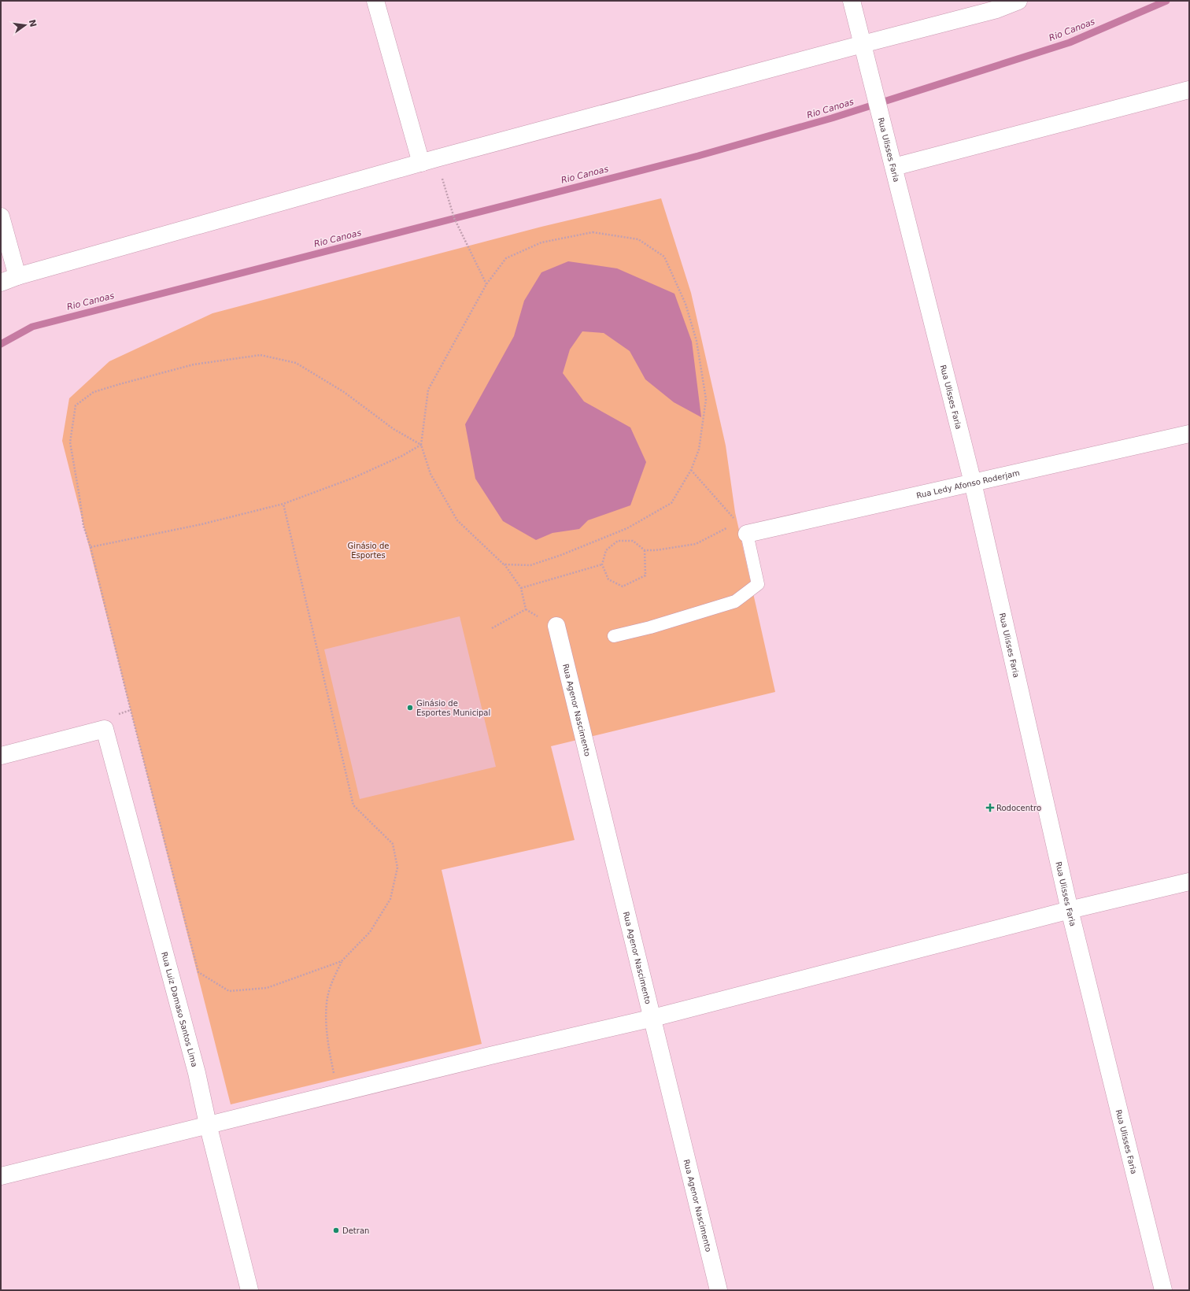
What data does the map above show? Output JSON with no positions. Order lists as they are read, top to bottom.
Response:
{
  "streets": {
    "street": [
      "Rua Ulisses Faria",
      "Rua Ledy Afonso Roderjam",
      "Rua Agenor Nascimento",
      "Rua Luiz Damaso Santos Lima"
    ]
  },
  "crossings": [
    ["Rua Ulisses Faria", "Rua Ledy Afonso Roderjam"]
  ],
  "water": ["Rio Canoas"],
  "parks": ["Ginásio de Esportes"],
  "places": {
    "other": ["Ginásio de Esportes Municipal", "Detran"],
    "health": ["Rodocentro"]
  },
  "north": "right"
}
